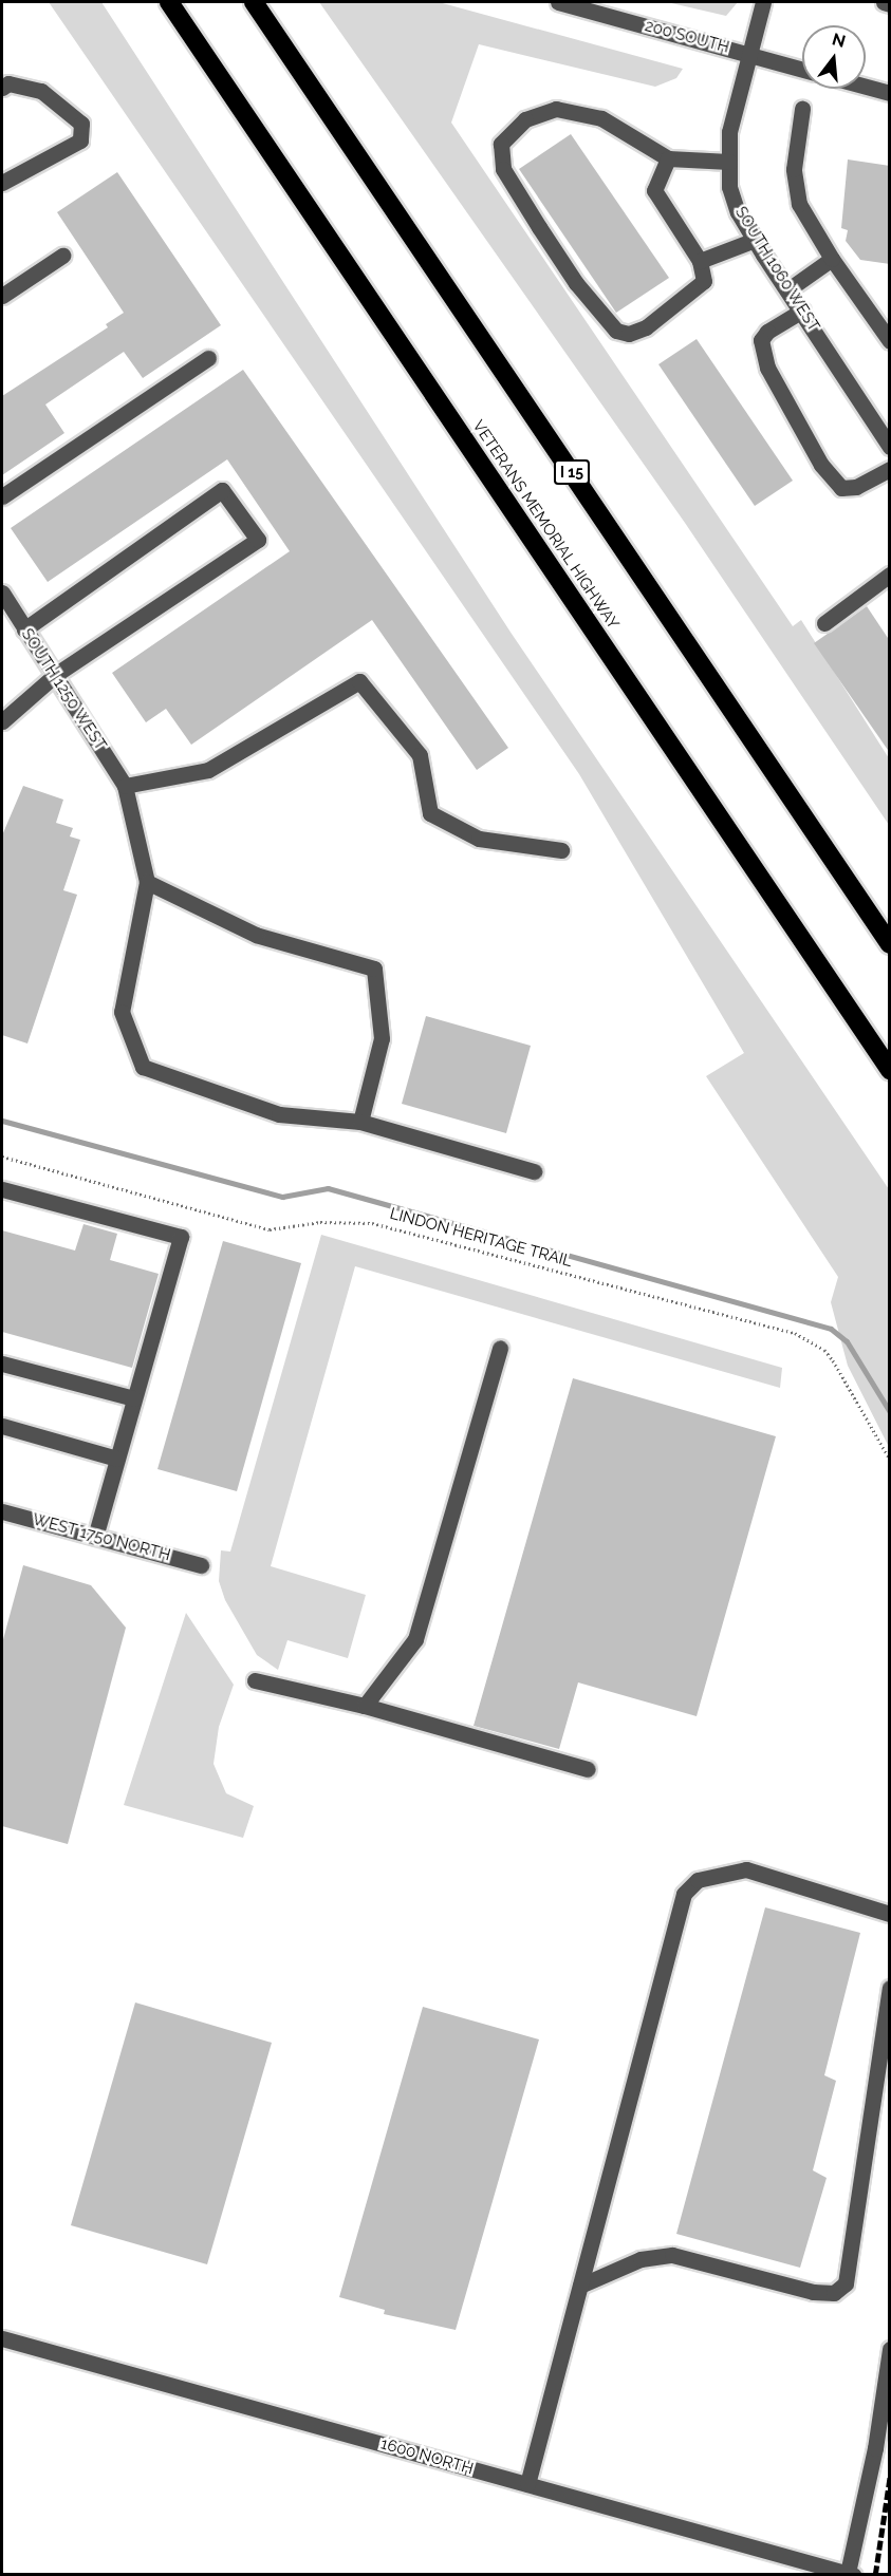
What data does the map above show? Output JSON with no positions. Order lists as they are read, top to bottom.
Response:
{
  "streets": {
    "highway": ["I 15", "VETERANS MEMORIAL HIGHWAY"],
    "street": [
      "200 SOUTH",
      "SOUTH 1060 WEST",
      "SOUTH 1250 WEST",
      "WEST 1750 NORTH",
      "1600 NORTH"
    ],
    "path": ["LINDON HERITAGE TRAIL"]
  },
  "crossings": [
    ["200 SOUTH", "SOUTH 1060 WEST"]
  ],
  "north": "top"
}
